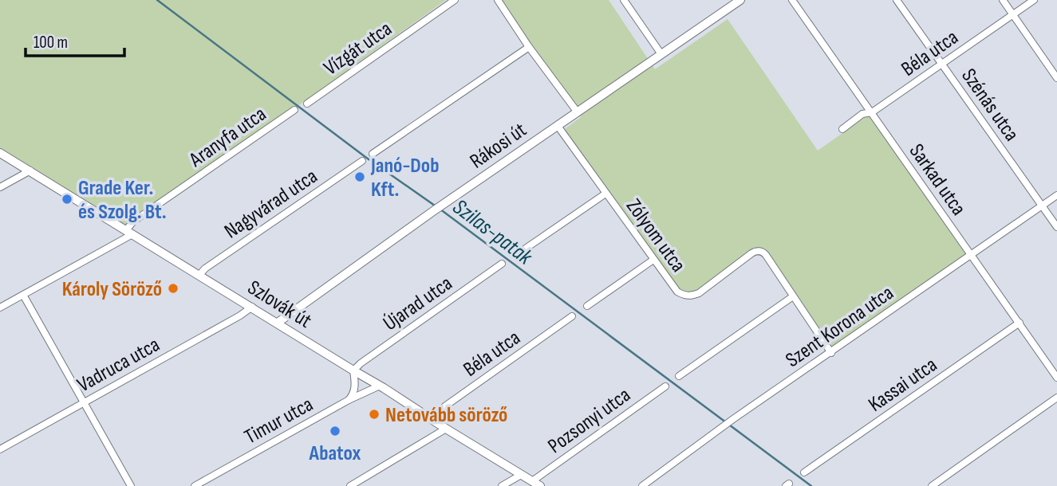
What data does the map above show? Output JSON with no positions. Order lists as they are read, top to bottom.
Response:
{
  "streets": {
    "main road": ["Rákosi út", "Szlovák út"],
    "street": [
      "Vízgát utca",
      "Béla utca",
      "Szénás utca",
      "Aranyfa utca",
      "Sarkad utca",
      "Nagyvárad utca",
      "Zólyom utca",
      "Újarad utca",
      "Szent Korona utca",
      "Vadruca utca",
      "Kassai utca",
      "Timur utca",
      "Pozsonyi utca"
    ]
  },
  "crossings": [
    ["Béla utca", "Szénás utca"],
    ["Béla utca", "Sarkad utca"],
    ["Béla utca", "Szlovák út"],
    ["Szénás utca", "Szent Korona utca"],
    ["Aranyfa utca", "Szlovák út"],
    ["Rákosi út", "Zólyom utca"],
    ["Rákosi út", "Szlovák út"],
    ["Sarkad utca", "Szent Korona utca"],
    ["Sarkad utca", "Kassai utca"],
    ["Nagyvárad utca", "Szlovák út"],
    ["Zólyom utca", "Szent Korona utca"],
    ["Újarad utca", "Szlovák út"],
    ["Szlovák út", "Vadruca utca"],
    ["Szlovák út", "Timur utca"],
    ["Szlovák út", "Pozsonyi utca"]
  ],
  "water": ["Szilas-patak"],
  "places": [
    "Janó-Dob Kft.",
    "Grade Ker. és Szolg. Bt.",
    "Károly Söröző",
    "Netovább söröző",
    "Abatox"
  ],
  "scale_bar": "100 m"
}
